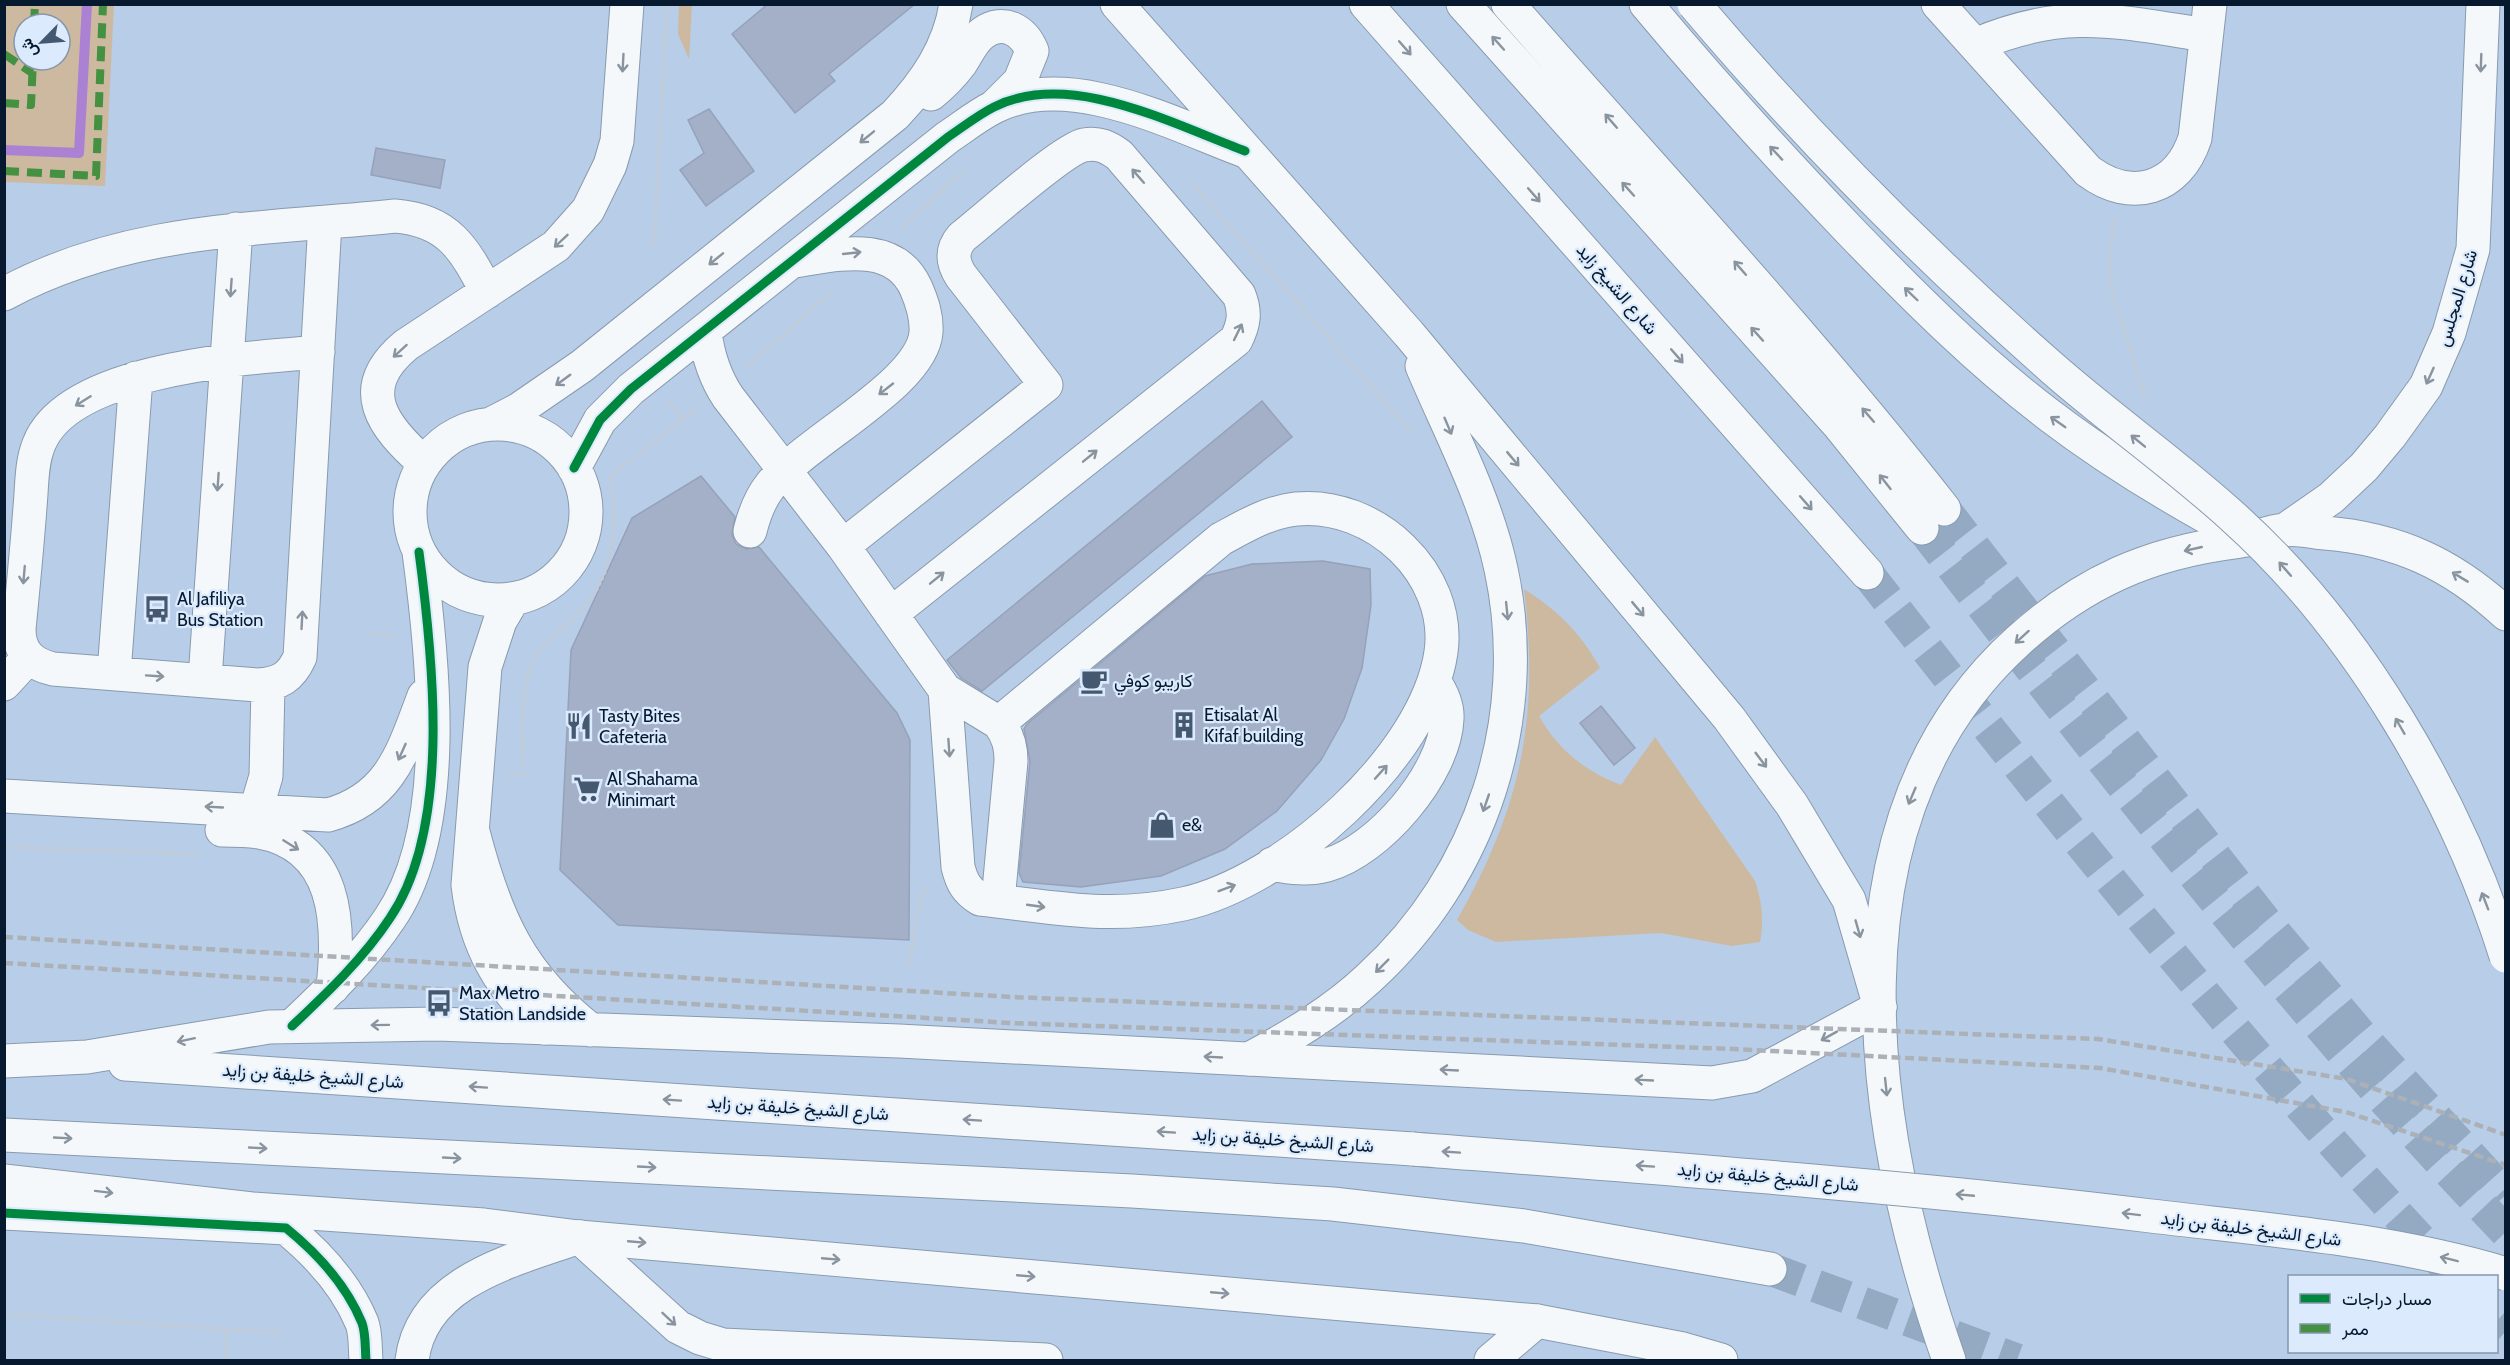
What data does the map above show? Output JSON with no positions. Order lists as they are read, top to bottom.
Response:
{
  "streets": {
    "main road": ["شارع الشيخ زايد", "شارع المجلس", "شارع الشيخ خليفة بن زايد"]
  },
  "one_way": ["شارع المجلس"],
  "places": {
    "bus stop": ["Al Jafiliya Bus Station", "Max Metro Station Landside"],
    "cafe": ["كاريبو كوفي"],
    "building": ["Etisalat Al Kifaf building"],
    "restaurant": ["Tasty Bites Cafeteria"],
    "supermarket": ["Al Shahama Minimart"],
    "shop": ["e&"]
  },
  "legend": ["مسار دراجات", "ممر"],
  "north": "bottom left"
}
